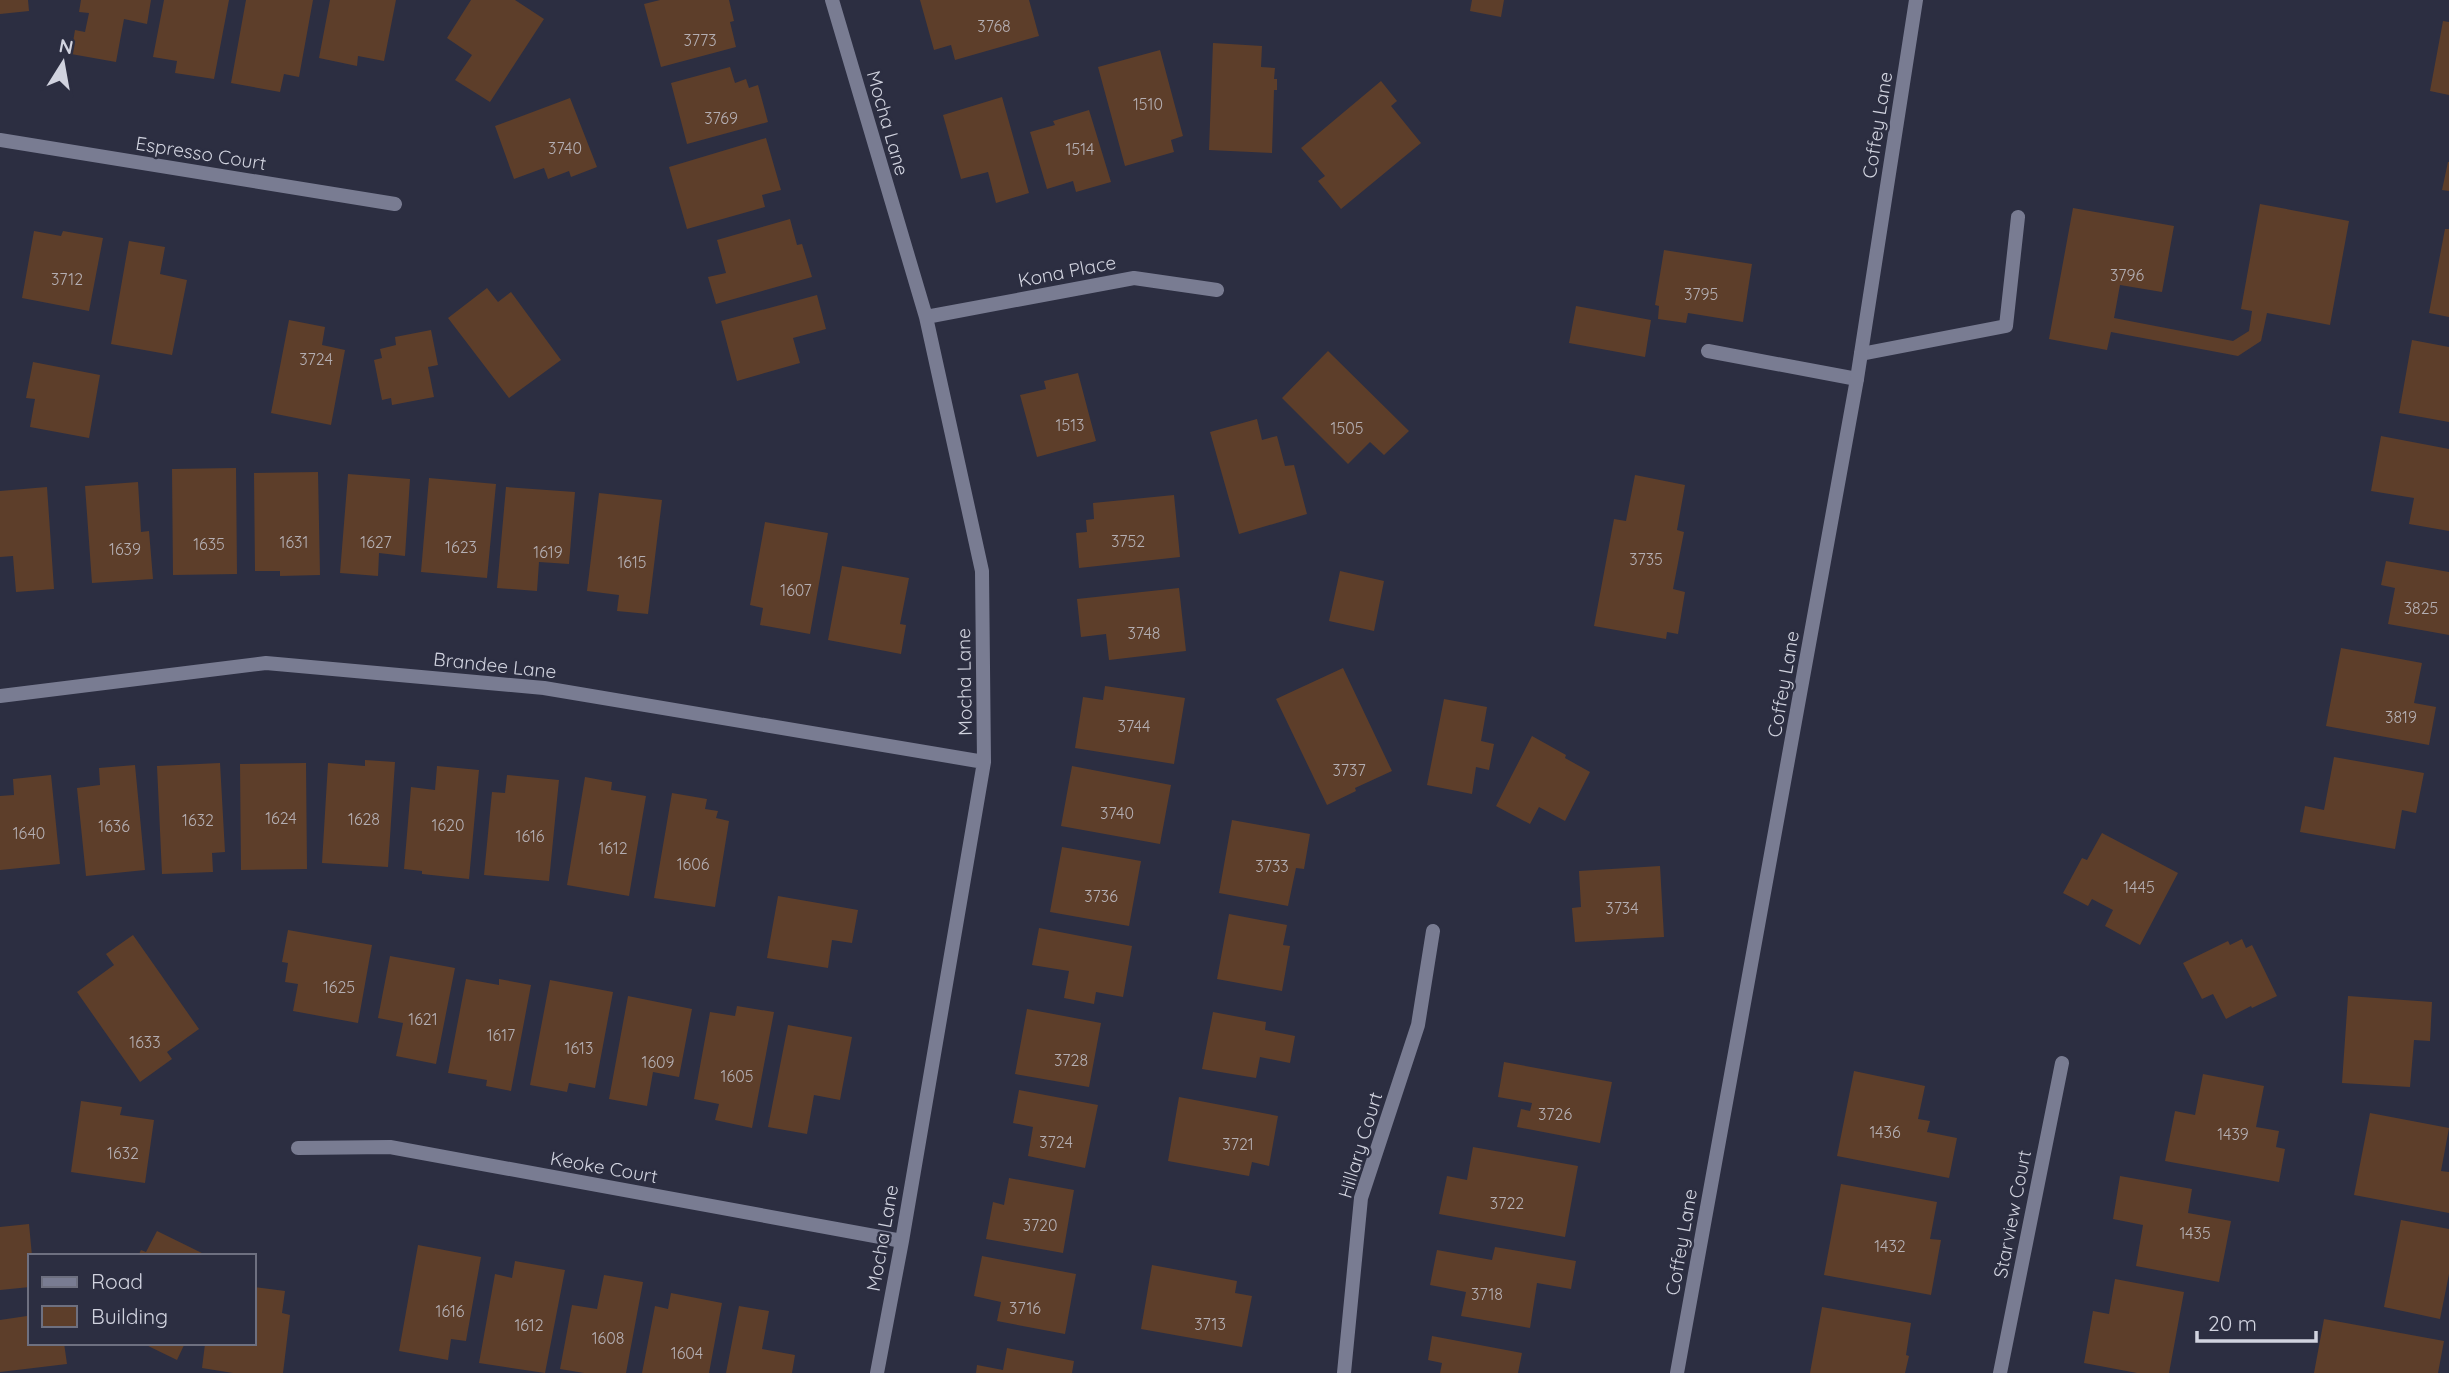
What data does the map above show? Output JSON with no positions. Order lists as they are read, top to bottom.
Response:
{
  "streets": {
    "street": [
      "Mocha Lane",
      "Coffey Lane",
      "Espresso Court",
      "Kona Place",
      "Brandee Lane",
      "Hillary Court",
      "Keoke Court",
      "Starview Court"
    ]
  },
  "crossings": [
    ["Mocha Lane", "Kona Place"],
    ["Mocha Lane", "Brandee Lane"],
    ["Mocha Lane", "Keoke Court"]
  ],
  "house_numbers": [
    "3768",
    "3773",
    "1510",
    "3769",
    "3740",
    "1514",
    "3796",
    "3712",
    "3795",
    "3724",
    "1513",
    "1505",
    "3752",
    "1631",
    "1627",
    "1635",
    "1623",
    "1639",
    "1619",
    "3735",
    "1615",
    "1607",
    "3825",
    "3748",
    "3819",
    "3744",
    "3737",
    "3740",
    "1624",
    "1628",
    "1632",
    "1620",
    "1636",
    "1640",
    "1616",
    "1612",
    "1606",
    "3733",
    "1445",
    "3736",
    "3734",
    "1625",
    "1621",
    "1617",
    "1633",
    "1613",
    "3728",
    "1609",
    "1605",
    "3726",
    "1436",
    "1439",
    "3724",
    "3721",
    "1632",
    "3722",
    "3720",
    "1435",
    "1432",
    "3718",
    "3716",
    "1616",
    "3713",
    "1612",
    "1608",
    "1604"
  ],
  "legend": ["Road", "Building"],
  "scale_bar": "20 m",
  "north": "top"
}
